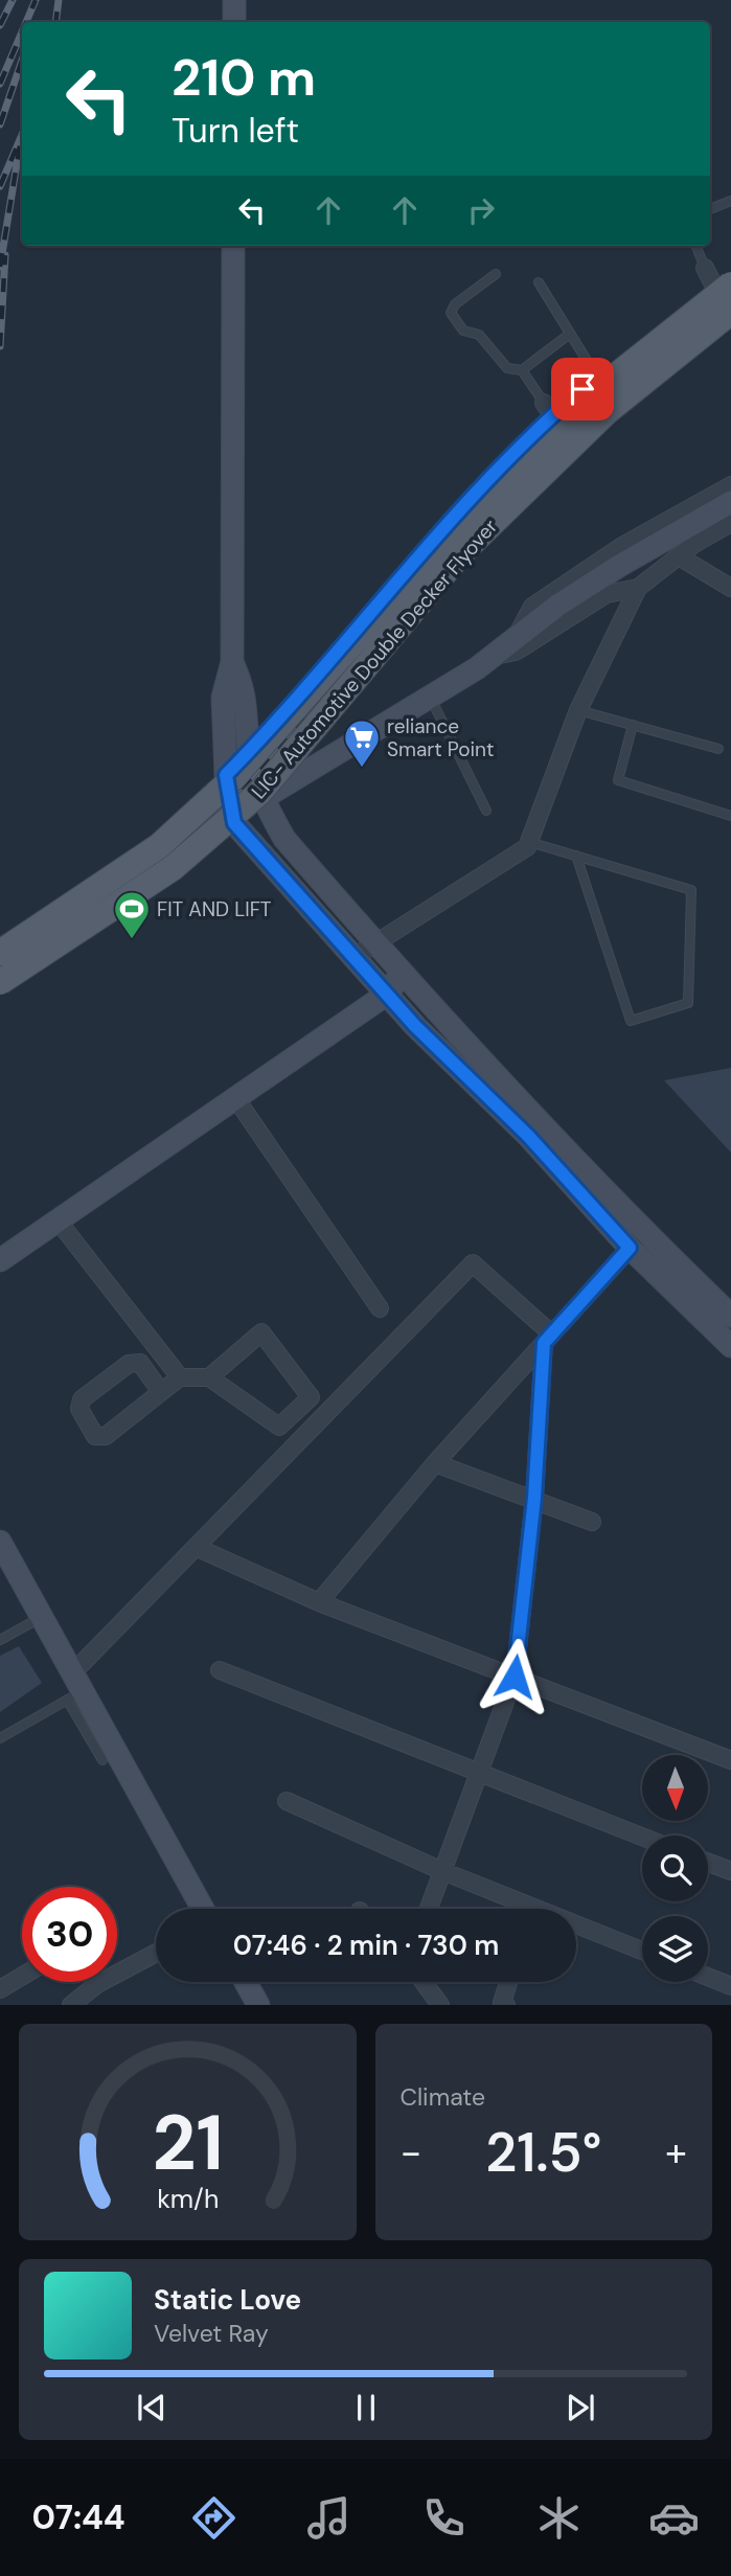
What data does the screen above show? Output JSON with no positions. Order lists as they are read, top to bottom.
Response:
{
  "streets": {
    "main road": ["LIC- Automotive Double Decker Flyover"]
  },
  "places": {
    "supermarket": ["reliance Smart Point"],
    "sports": ["FIT AND LIFT"]
  },
  "north": "bottom",
  "page": {
    "turn": ["210 m", "Turn left"],
    "limit": "30",
    "trip": "07:46 · 2 min · 730 m",
    "tile": "Climate",
    "heat": ["−", "21.5°", "+"],
    "song": ["Static Love", "Velvet Ray"],
    "tabs": "07:44",
    "gauge": ["21", "km/h"]
  }
}
